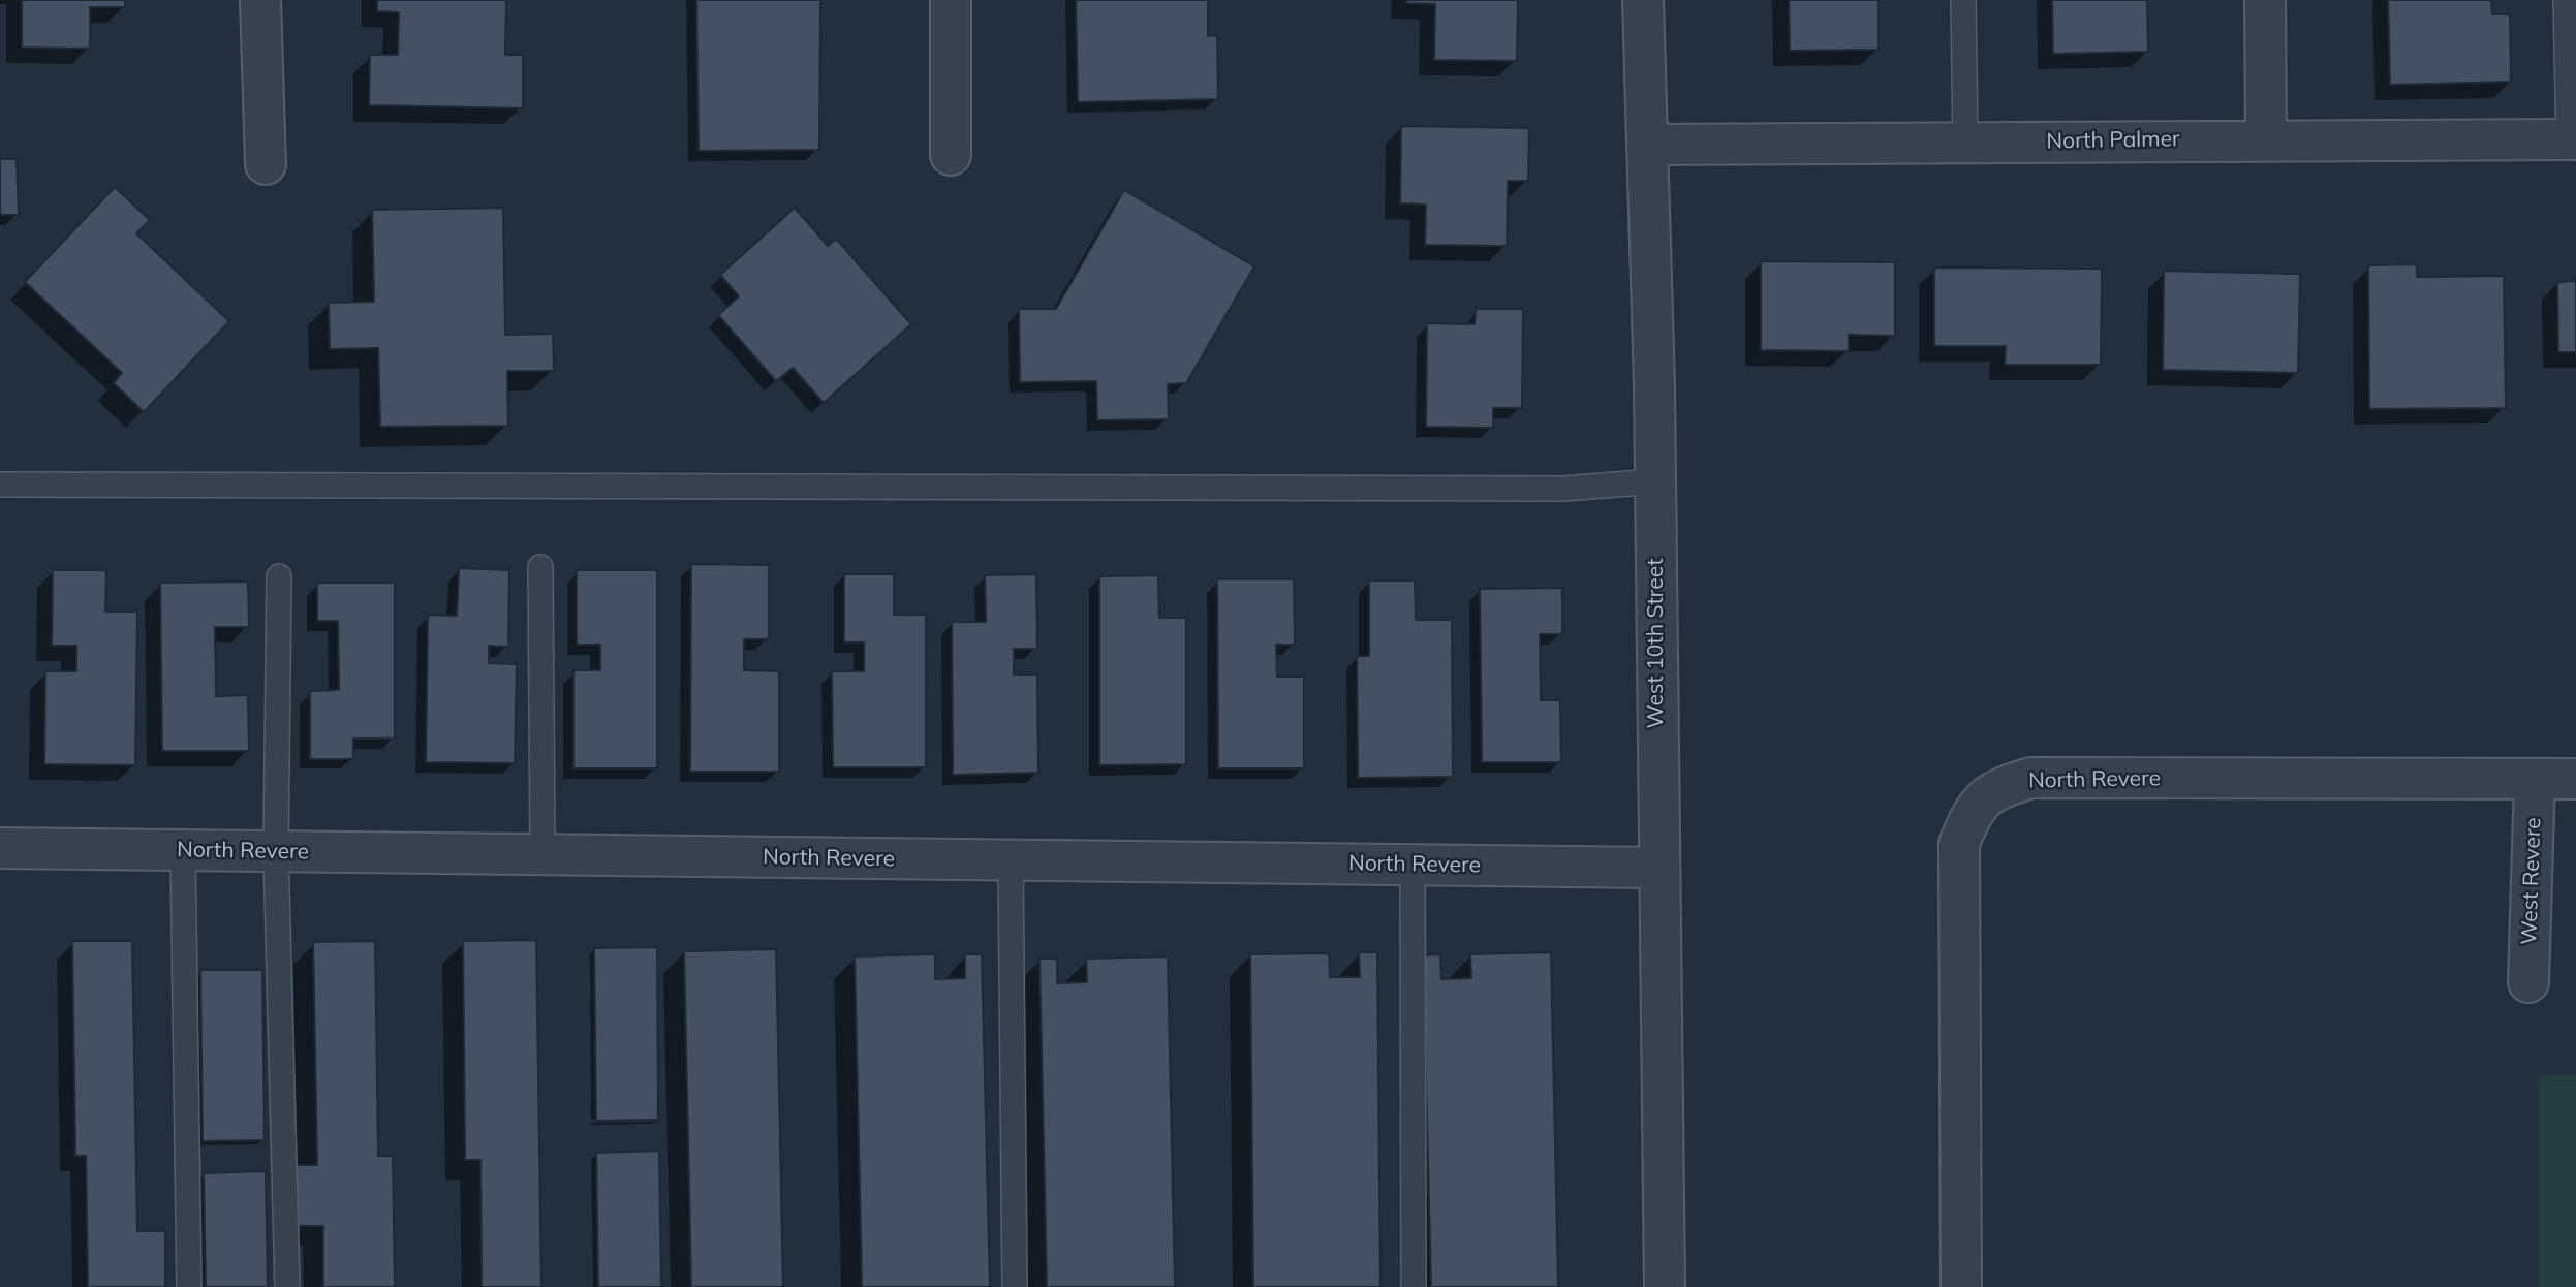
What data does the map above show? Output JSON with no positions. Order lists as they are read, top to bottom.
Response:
{
  "streets": {
    "street": [
      "North Palmer",
      "West 10th Street",
      "North Revere",
      "West Revere"
    ]
  },
  "crossings": [
    ["North Palmer", "West 10th Street"],
    ["West 10th Street", "North Revere"],
    ["North Revere", "West Revere"]
  ]
}
